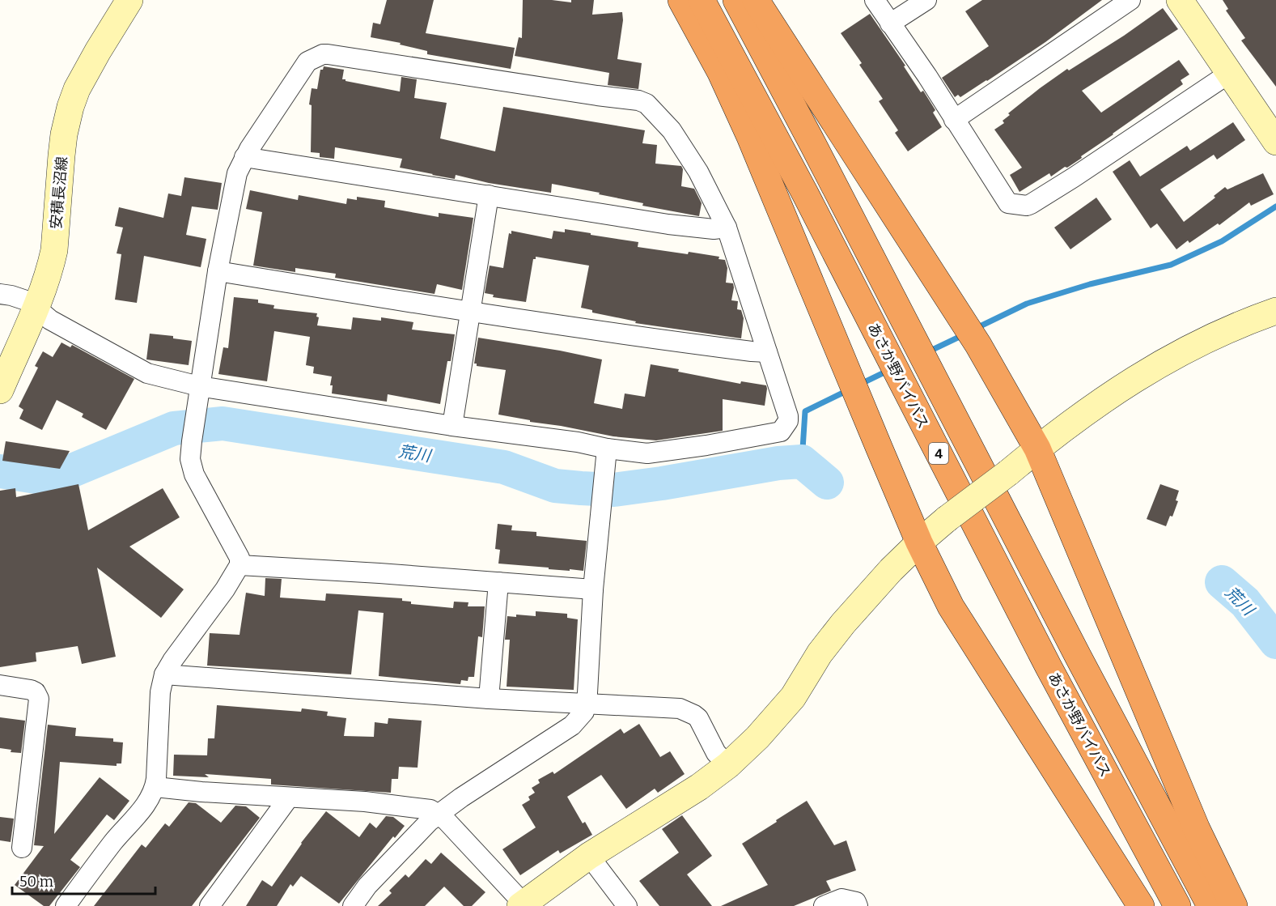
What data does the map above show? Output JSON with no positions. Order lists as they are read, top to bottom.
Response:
{
  "streets": {
    "highway": ["あさか野バイパス", "4"],
    "street": ["安積長沼線"]
  },
  "water": ["荒川"],
  "scale_bar": "50 m"
}
